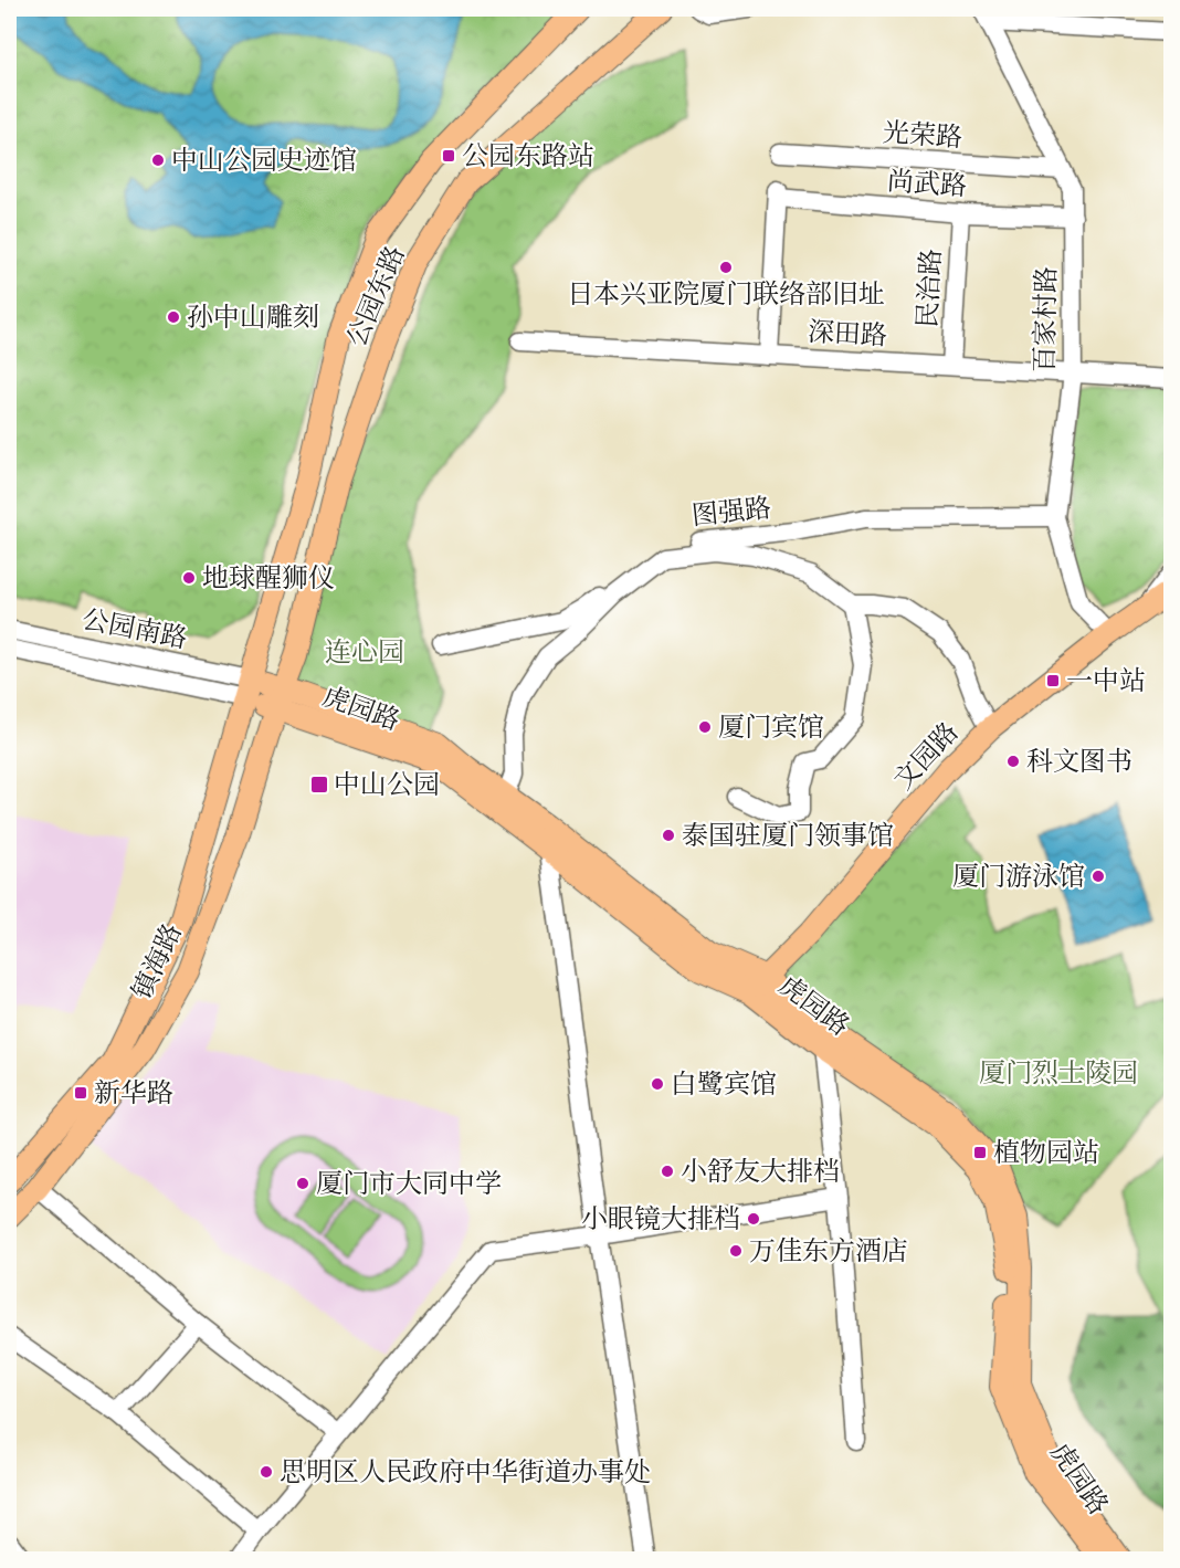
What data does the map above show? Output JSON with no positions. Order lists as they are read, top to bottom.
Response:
{
  "streets": {
    "main road": [
      "公园东路",
      "虎园路",
      "文园路",
      "镇海路"
    ],
    "street": [
      "光荣路",
      "尚武路",
      "民治路",
      "百家村路",
      "深田路",
      "图强路",
      "公园南路"
    ]
  },
  "crossings": [
    ["光荣路", "百家村路"],
    ["尚武路", "民治路"],
    ["尚武路", "百家村路"],
    ["尚武路", "深田路"],
    ["民治路", "深田路"],
    ["公园东路", "公园南路"],
    ["公园东路", "虎园路"],
    ["公园东路", "镇海路"],
    ["百家村路", "深田路"],
    ["百家村路", "图强路"],
    ["百家村路", "文园路"],
    ["公园南路", "虎园路"],
    ["公园南路", "镇海路"],
    ["虎园路", "文园路"],
    ["虎园路", "镇海路"]
  ],
  "parks": ["连心园", "厦门烈士陵园"],
  "places": {
    "transit": [
      "公园东路站",
      "一中站",
      "中山公园",
      "新华路",
      "植物园站"
    ],
    "other": [
      "中山公园史迹馆",
      "日本兴亚院厦门联络部旧址",
      "孙中山雕刻",
      "地球醒狮仪",
      "厦门宾馆",
      "科文图书",
      "泰国驻厦门领事馆",
      "厦门游泳馆",
      "白鹭宾馆",
      "小舒友大排档",
      "厦门市大同中学",
      "小眼镜大排档",
      "万佳东方酒店",
      "思明区人民政府中华街道办事处"
    ]
  }
}
